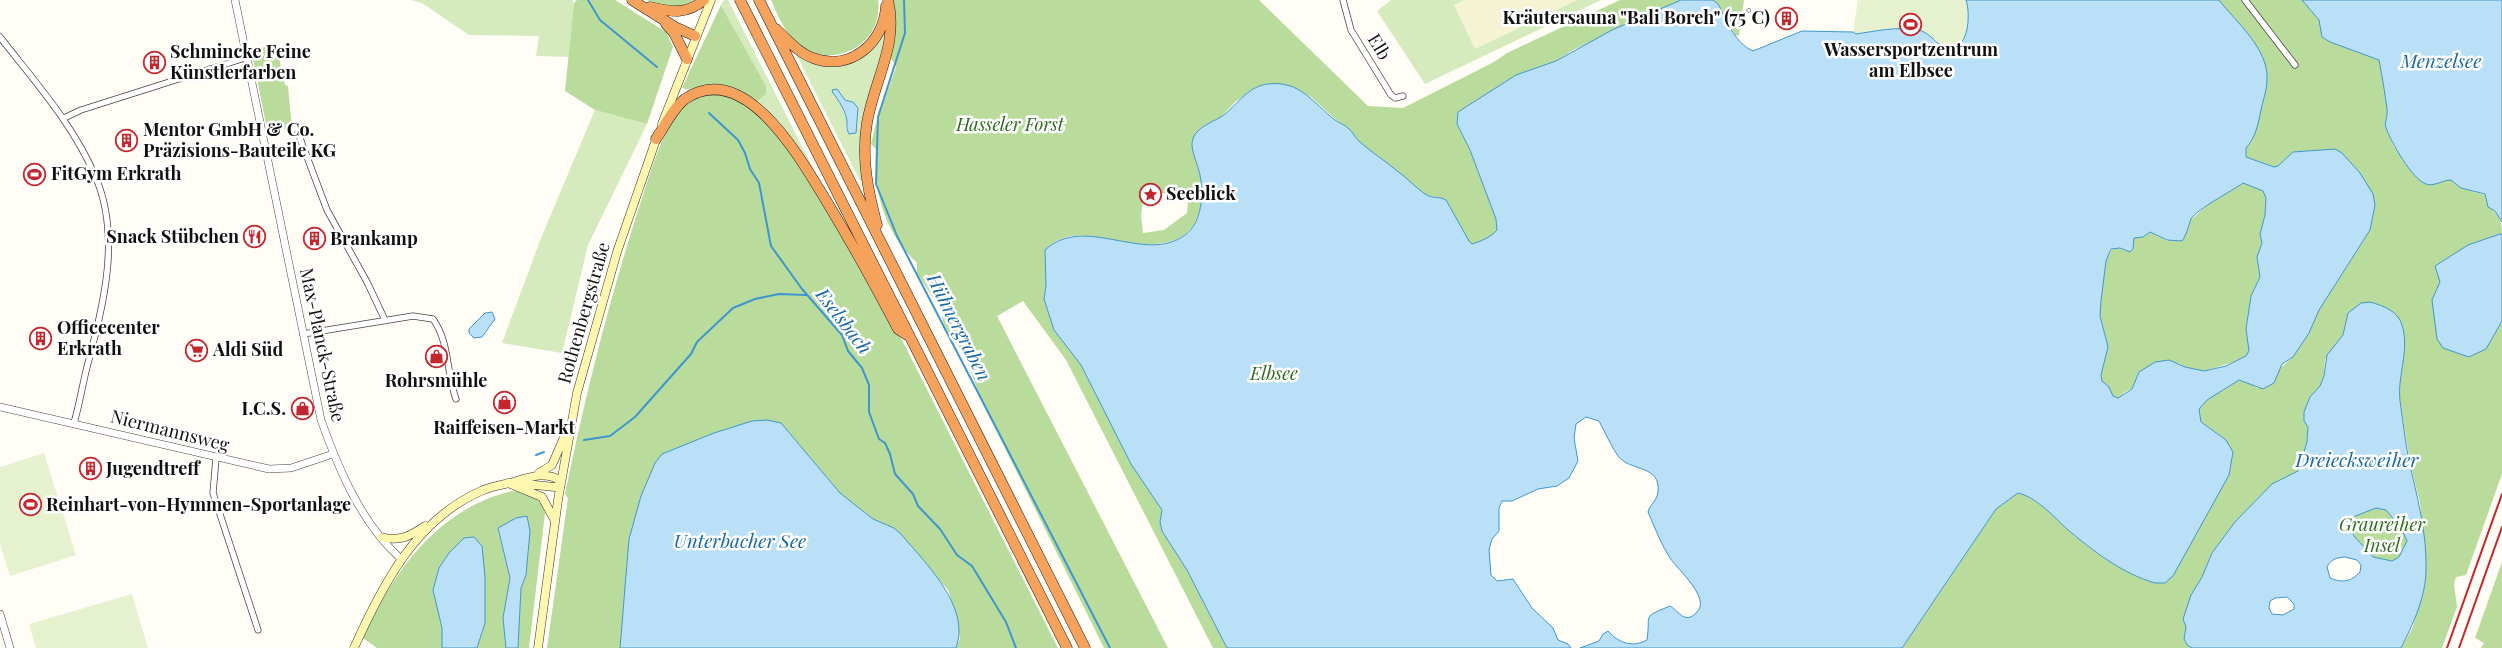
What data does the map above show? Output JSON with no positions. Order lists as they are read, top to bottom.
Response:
{
  "streets": {
    "main road": ["Rothenbergstraße"],
    "street": ["Elb", "Max-Planck-Straße", "Niermannsweg"]
  },
  "crossings": [
    ["Max-Planck-Straße", "Niermannsweg"]
  ],
  "water": [
    "Menzelsee",
    "Eselsbach",
    "Hühnergraben",
    "Dreiecksweiher",
    "Unterbacher See"
  ],
  "parks": ["Hasseler Forst", "Elbsee", "Graureiher Insel"],
  "places": {
    "building": [
      "Kräutersauna \"Bali Boreh\" (75°C)",
      "Schmincke Feine Künstlerfarben",
      "Mentor GmbH & Co. Präzisions-Bauteile KG",
      "Brankamp",
      "Officecenter Erkrath",
      "Jugendtreff"
    ],
    "sports": ["Wassersportzentrum am Elbsee", "FitGym Erkrath", "Reinhart-von-Hymmen-Sportanlage"],
    "place": ["Seeblick"],
    "restaurant": ["Snack Stübchen"],
    "supermarket": ["Aldi Süd"],
    "shop": ["Rohrsmühle", "Raiffeisen-Markt", "I.C.S."]
  }
}
